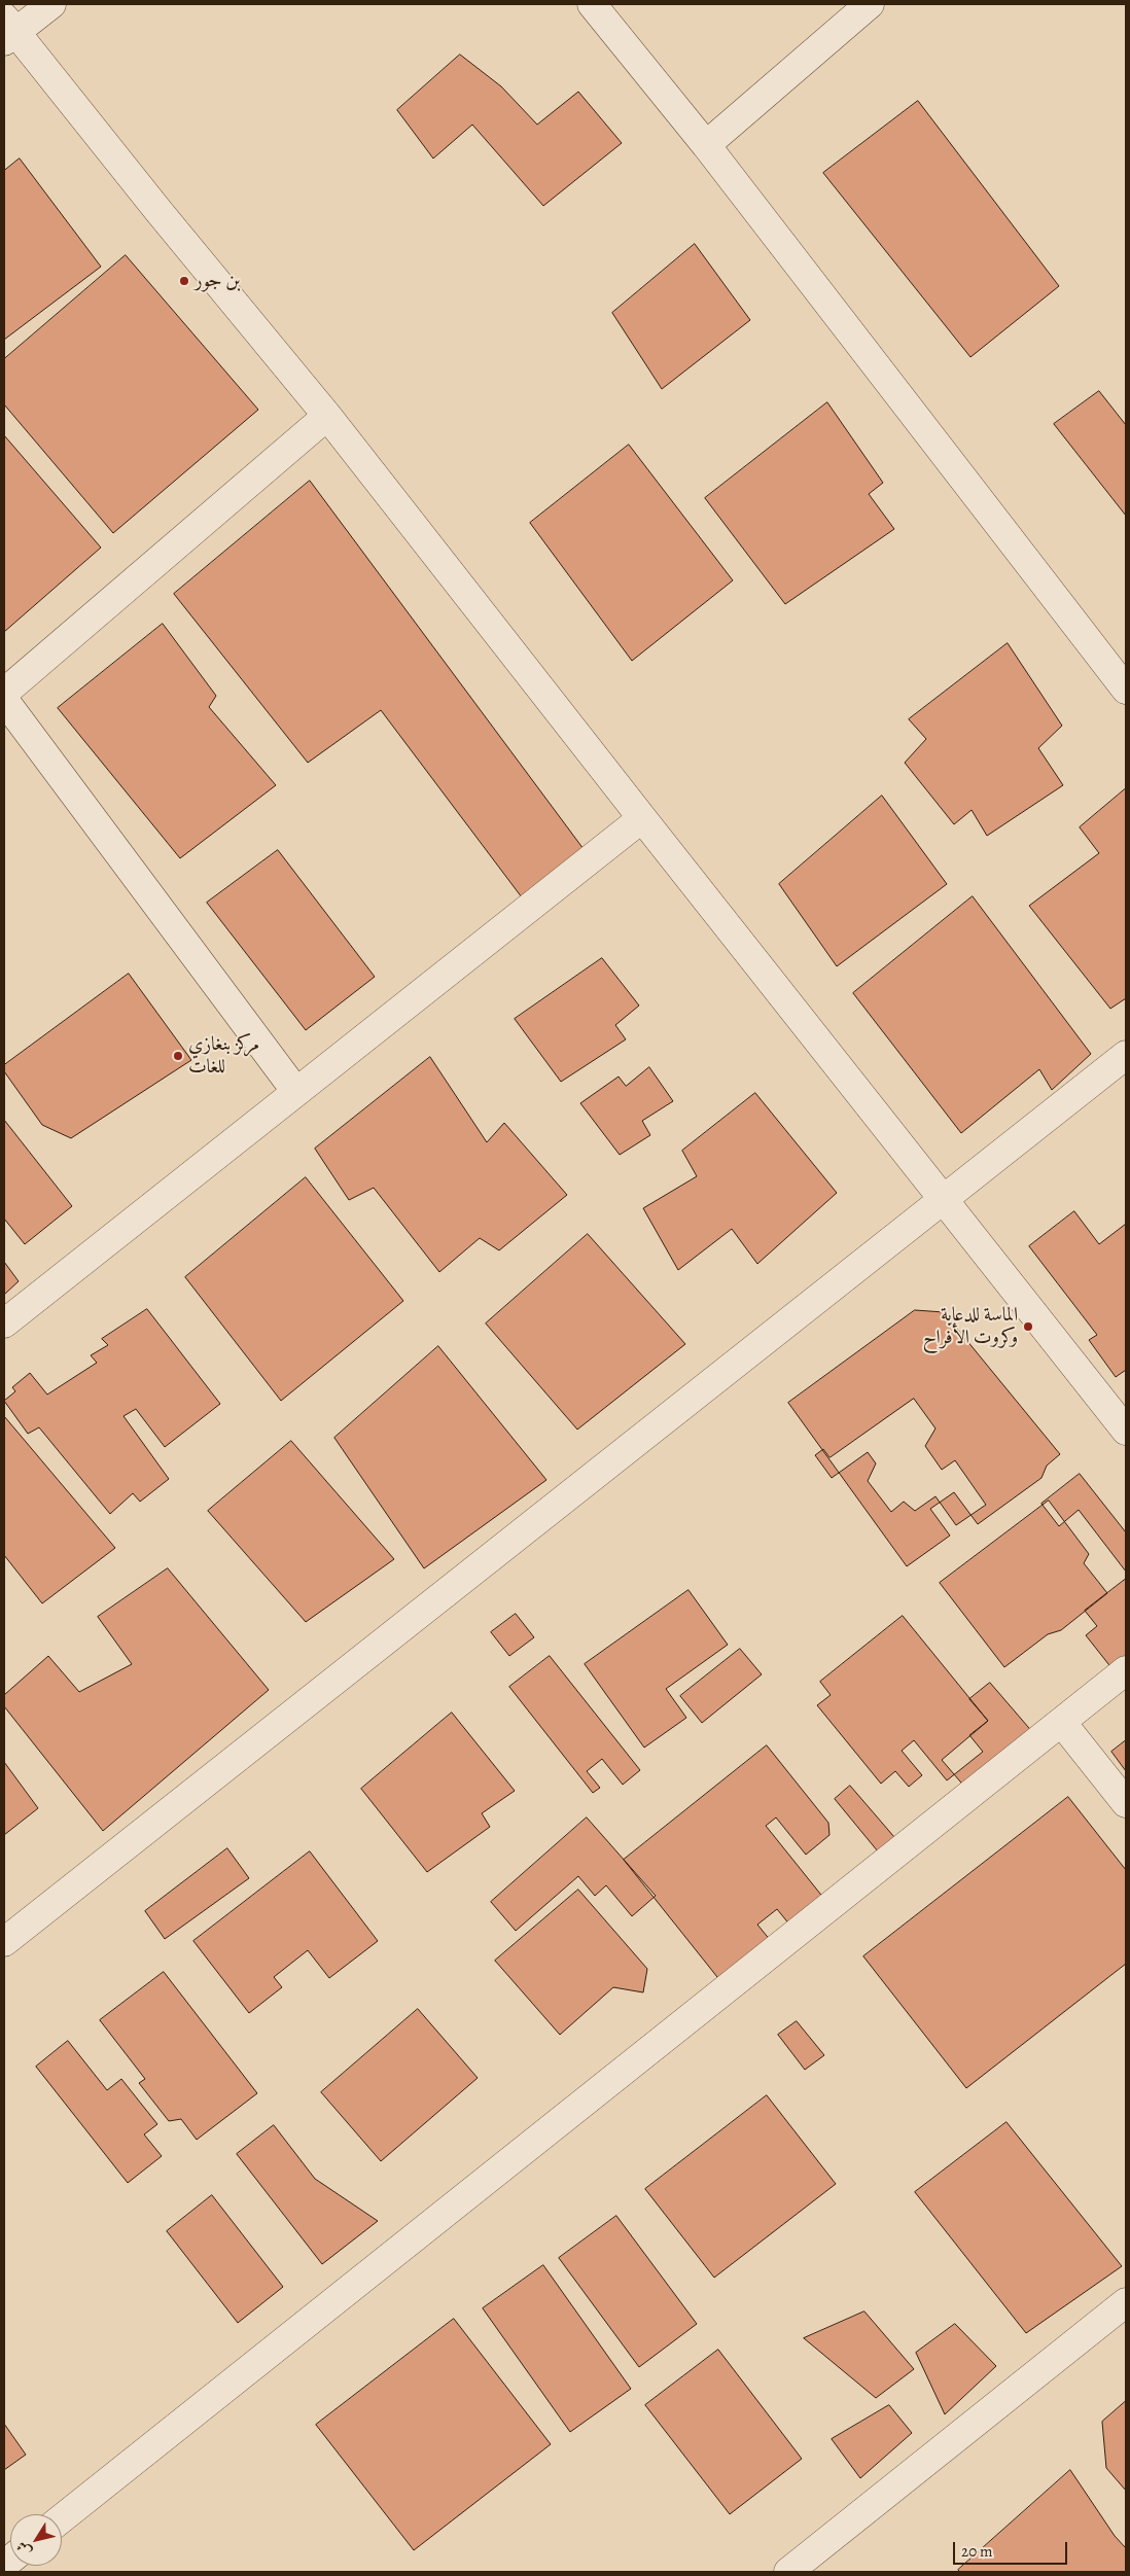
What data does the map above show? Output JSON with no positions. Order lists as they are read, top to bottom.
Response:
{
  "places": ["بن جور", "مركز بنغازي للغات", "الماسة للدعاية وكروت الأفراح"],
  "scale_bar": "20 m",
  "north": "bottom left"
}
